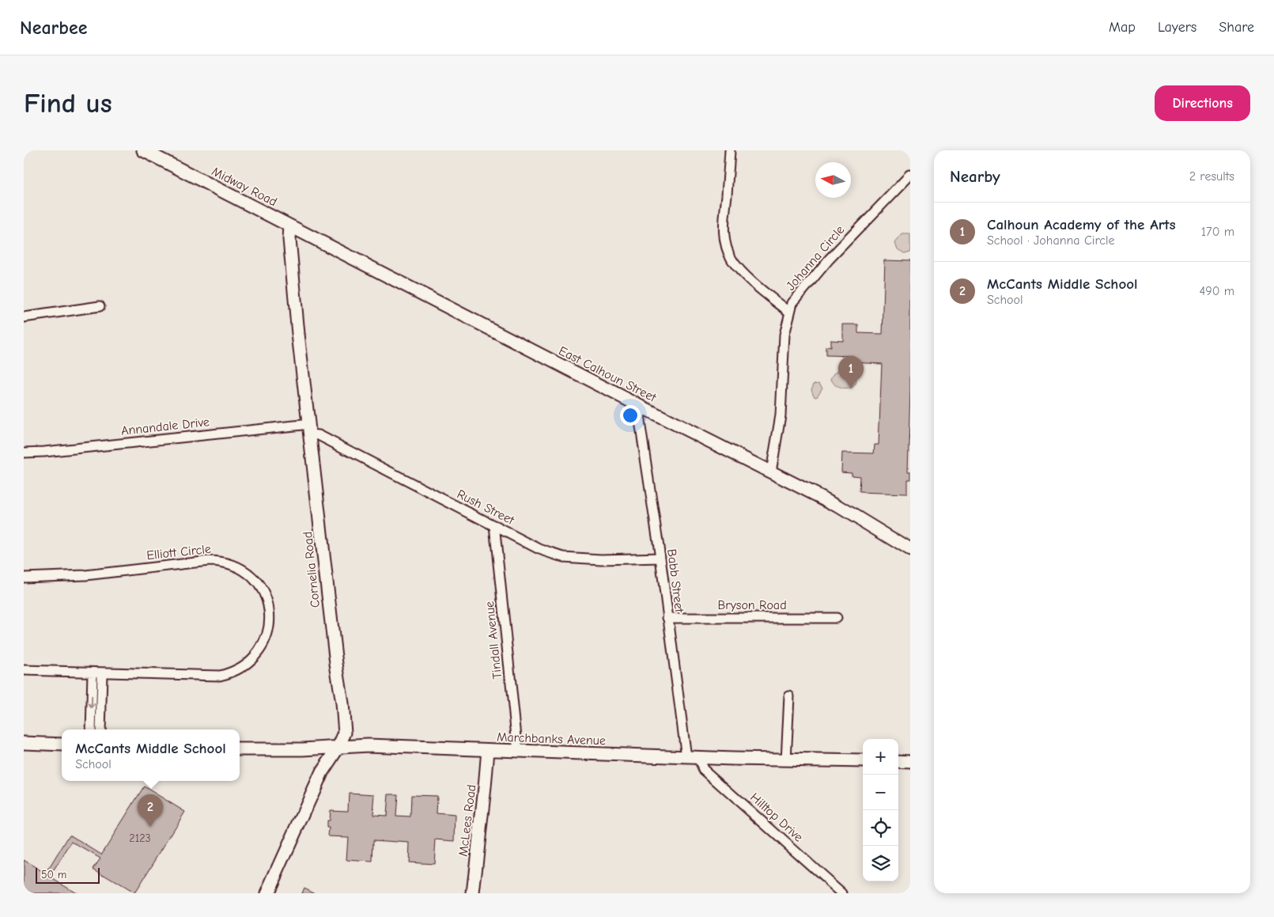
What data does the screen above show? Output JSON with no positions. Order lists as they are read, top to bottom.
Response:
{
  "streets": {
    "street": [
      "Midway Road",
      "Johanna Circle",
      "East Calhoun Street",
      "Annandale Drive",
      "Rush Street",
      "Elliott Circle",
      "Cornelia Road",
      "Babb Street",
      "Bryson Road",
      "Tindall Avenue",
      "Marchbanks Avenue",
      "Hilltop Drive",
      "McLees Road"
    ]
  },
  "crossings": [
    ["Midway Road", "East Calhoun Street"],
    ["Midway Road", "Cornelia Road"],
    ["Johanna Circle", "East Calhoun Street"],
    ["East Calhoun Street", "Cornelia Road"],
    ["East Calhoun Street", "Babb Street"],
    ["Annandale Drive", "Rush Street"],
    ["Annandale Drive", "Cornelia Road"],
    ["Rush Street", "Cornelia Road"],
    ["Rush Street", "Babb Street"],
    ["Rush Street", "Tindall Avenue"],
    ["Cornelia Road", "Marchbanks Avenue"],
    ["Babb Street", "Bryson Road"],
    ["Babb Street", "Marchbanks Avenue"],
    ["Babb Street", "Hilltop Drive"],
    ["Tindall Avenue", "Marchbanks Avenue"],
    ["Marchbanks Avenue", "Hilltop Drive"],
    ["Marchbanks Avenue", "McLees Road"]
  ],
  "house_numbers": ["2123"],
  "scale_bar": "50 m",
  "north": "left",
  "page": {
    "header": "Nearbee",
    "nav": ["Map", "Layers", "Share"],
    "buttons": "Directions",
    "title": "Find us",
    "heading": ["Nearby", "2 results"],
    "list": [
      {
        "mark": "1",
        "name": "Calhoun Academy of the Arts",
        "note": "School · Johanna Circle",
        "value": "170 m"
      },
      {
        "mark": "2",
        "name": "McCants Middle School",
        "note": "School",
        "value": "490 m"
      }
    ],
    "pins": ["1", "2"],
    "popup": ["McCants Middle School", "School"],
    "map_buttons": ["+", "−"],
    "scale": "50 m"
  }
}
